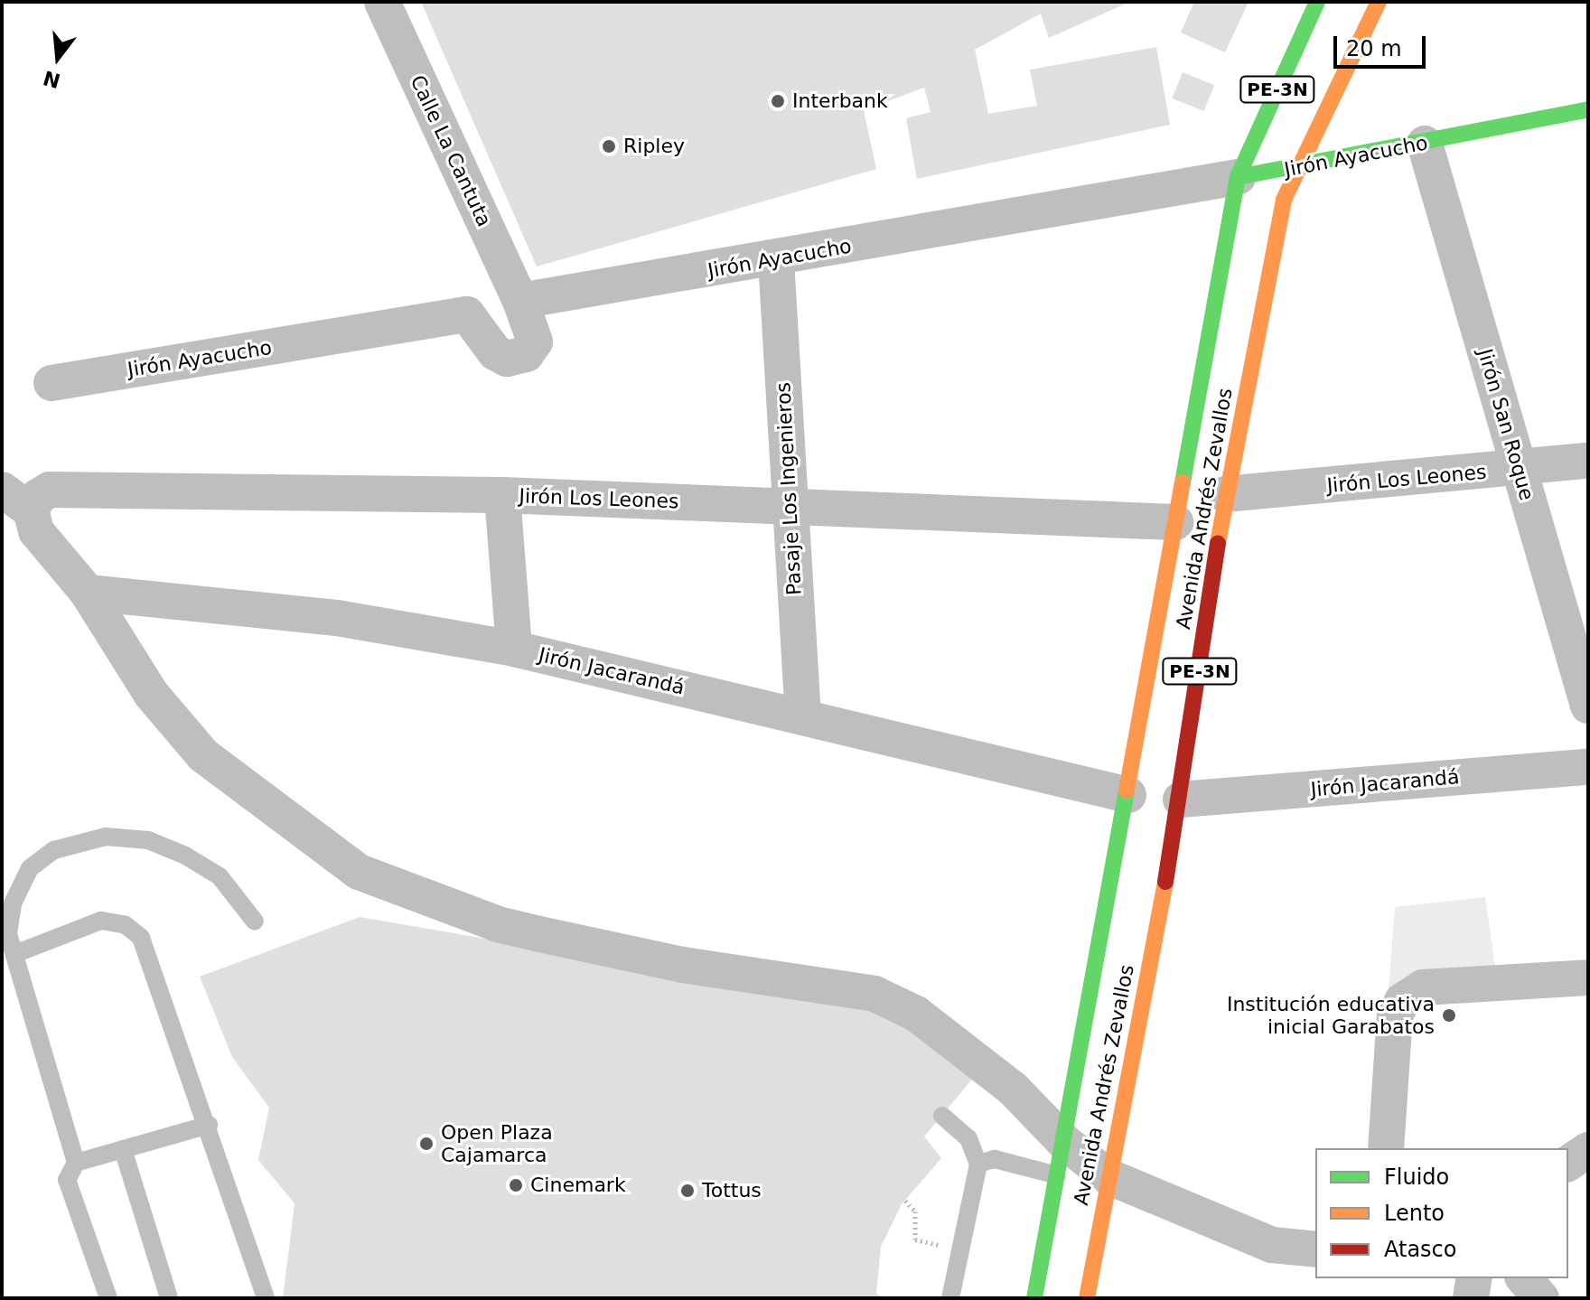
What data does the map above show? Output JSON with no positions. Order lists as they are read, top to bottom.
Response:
{
  "streets": {
    "main road": ["PE-3N", "Jirón Ayacucho", "Avenida Andrés Zevallos"],
    "street": [
      "Calle La Cantuta",
      "Jirón San Roque",
      "Jirón Los Leones",
      "Pasaje Los Ingenieros",
      "Jirón Jacarandá"
    ]
  },
  "crossings": [
    ["Calle La Cantuta", "Jirón Ayacucho"],
    ["Jirón Ayacucho", "Jirón San Roque"],
    ["Jirón Ayacucho", "Pasaje Los Ingenieros"],
    ["Jirón Ayacucho", "Avenida Andrés Zevallos"],
    ["Jirón San Roque", "Jirón Los Leones"],
    ["Jirón Los Leones", "Pasaje Los Ingenieros"],
    ["Jirón Los Leones", "Avenida Andrés Zevallos"],
    ["Pasaje Los Ingenieros", "Jirón Jacarandá"],
    ["Avenida Andrés Zevallos", "Jirón Jacarandá"]
  ],
  "places": [
    "Interbank",
    "Ripley",
    "Institución educativa inicial Garabatos",
    "Open Plaza Cajamarca",
    "Cinemark",
    "Tottus"
  ],
  "legend": ["Fluido", "Lento", "Atasco"],
  "scale_bar": "20 m",
  "north": "bottom"
}
